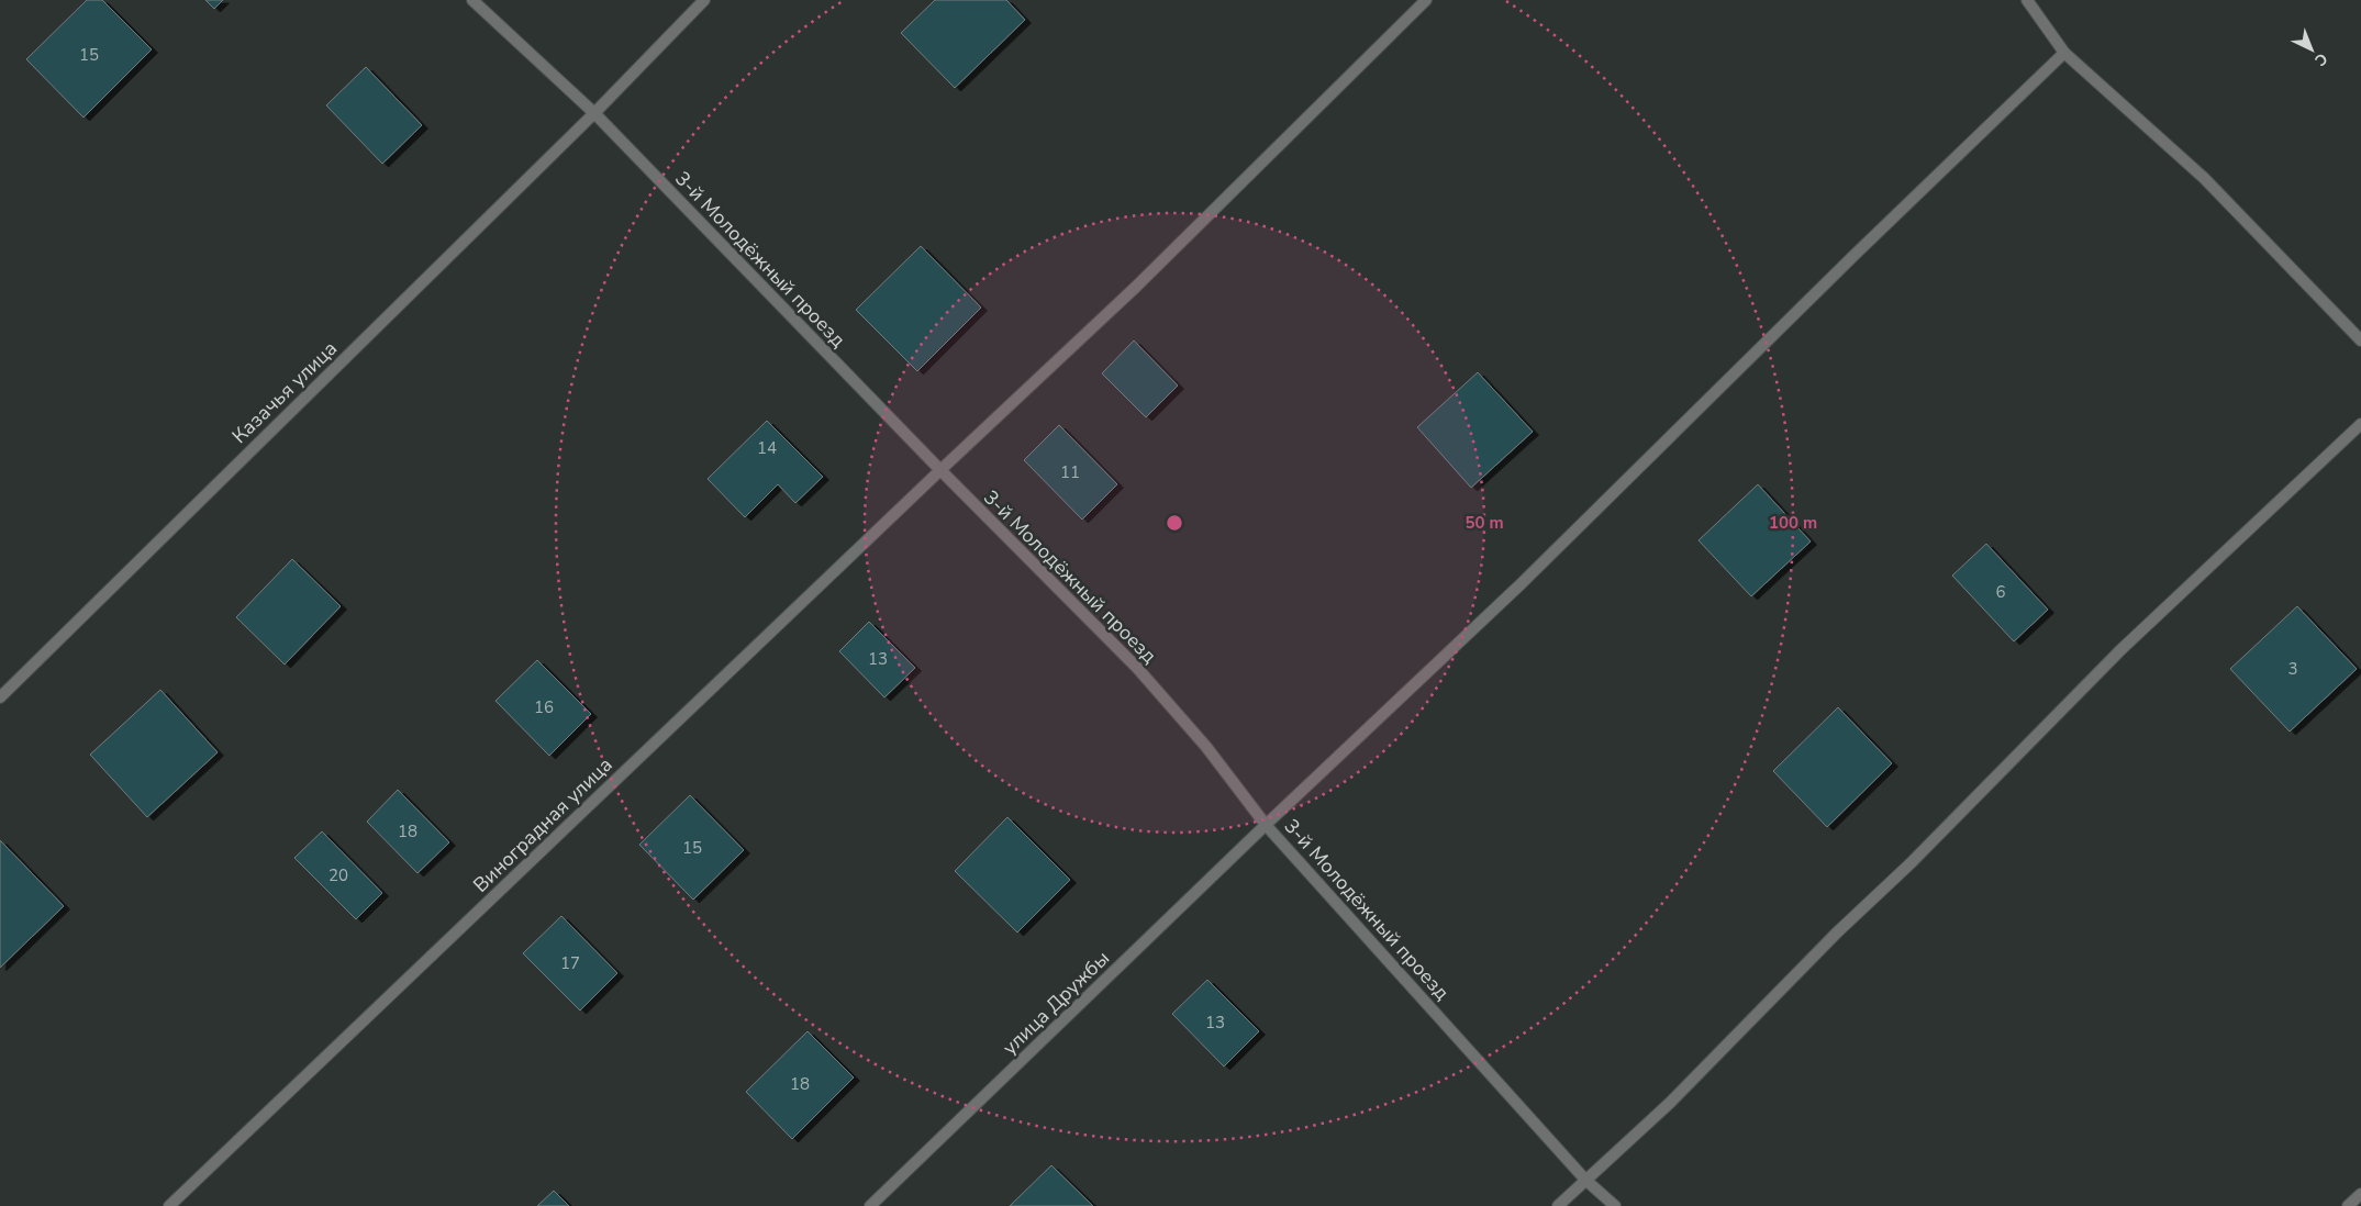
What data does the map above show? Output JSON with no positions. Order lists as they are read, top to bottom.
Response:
{
  "streets": {
    "street": [
      "3-й Молодёжный проезд",
      "Казачья улица",
      "Виноградная улица",
      "улица Дружбы"
    ]
  },
  "crossings": [
    ["3-й Молодёжный проезд", "Казачья улица"],
    ["3-й Молодёжный проезд", "Виноградная улица"],
    ["3-й Молодёжный проезд", "улица Дружбы"]
  ],
  "house_numbers": [
    "15",
    "14",
    "11",
    "6",
    "13",
    "3",
    "16",
    "18",
    "15",
    "20",
    "17",
    "13",
    "18"
  ],
  "north": "bottom right",
  "rings": ["50 m", "100 m"]
}
